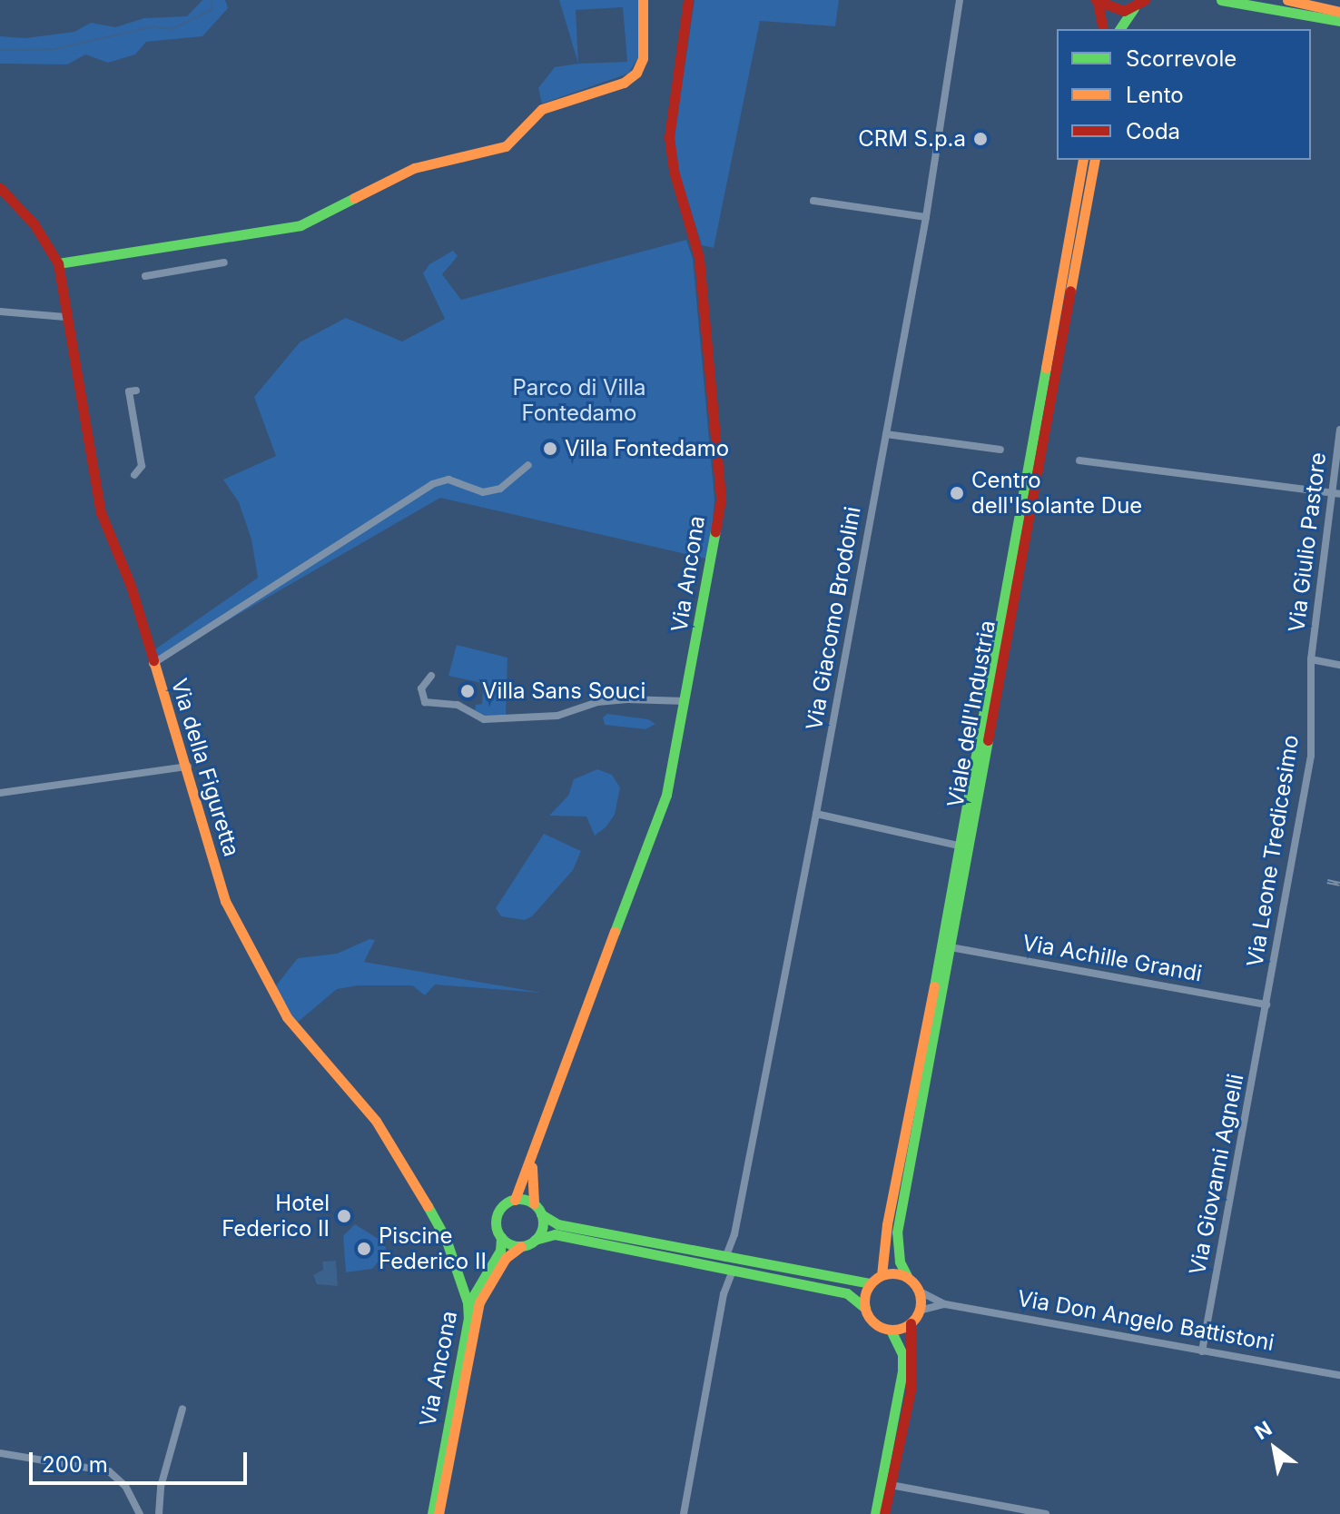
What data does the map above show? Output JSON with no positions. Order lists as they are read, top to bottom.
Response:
{
  "streets": {
    "main road": [
      "Via Ancona",
      "Viale dell'Industria",
      "Via della Figuretta",
      "Via Don Angelo Battistoni"
    ],
    "street": [
      "Via Giulio Pastore",
      "Via Giacomo Brodolini",
      "Via Leone Tredicesimo",
      "Via Achille Grandi",
      "Via Giovanni Agnelli"
    ]
  },
  "crossings": [
    ["Via Giulio Pastore", "Via Leone Tredicesimo"],
    ["Via Ancona", "Via della Figuretta"],
    ["Viale dell'Industria", "Via Achille Grandi"],
    ["Viale dell'Industria", "Via Don Angelo Battistoni"],
    ["Via Leone Tredicesimo", "Via Achille Grandi"],
    ["Via Leone Tredicesimo", "Via Giovanni Agnelli"],
    ["Via Achille Grandi", "Via Giovanni Agnelli"],
    ["Via Giovanni Agnelli", "Via Don Angelo Battistoni"]
  ],
  "parks": ["Parco di Villa Fontedamo"],
  "places": [
    "CRM S.p.a",
    "Villa Fontedamo",
    "Centro dell'Isolante Due",
    "Villa Sans Souci",
    "Hotel Federico II",
    "Piscine Federico II"
  ],
  "legend": ["Scorrevole", "Lento", "Coda"],
  "scale_bar": "200 m",
  "north": "top left"
}
